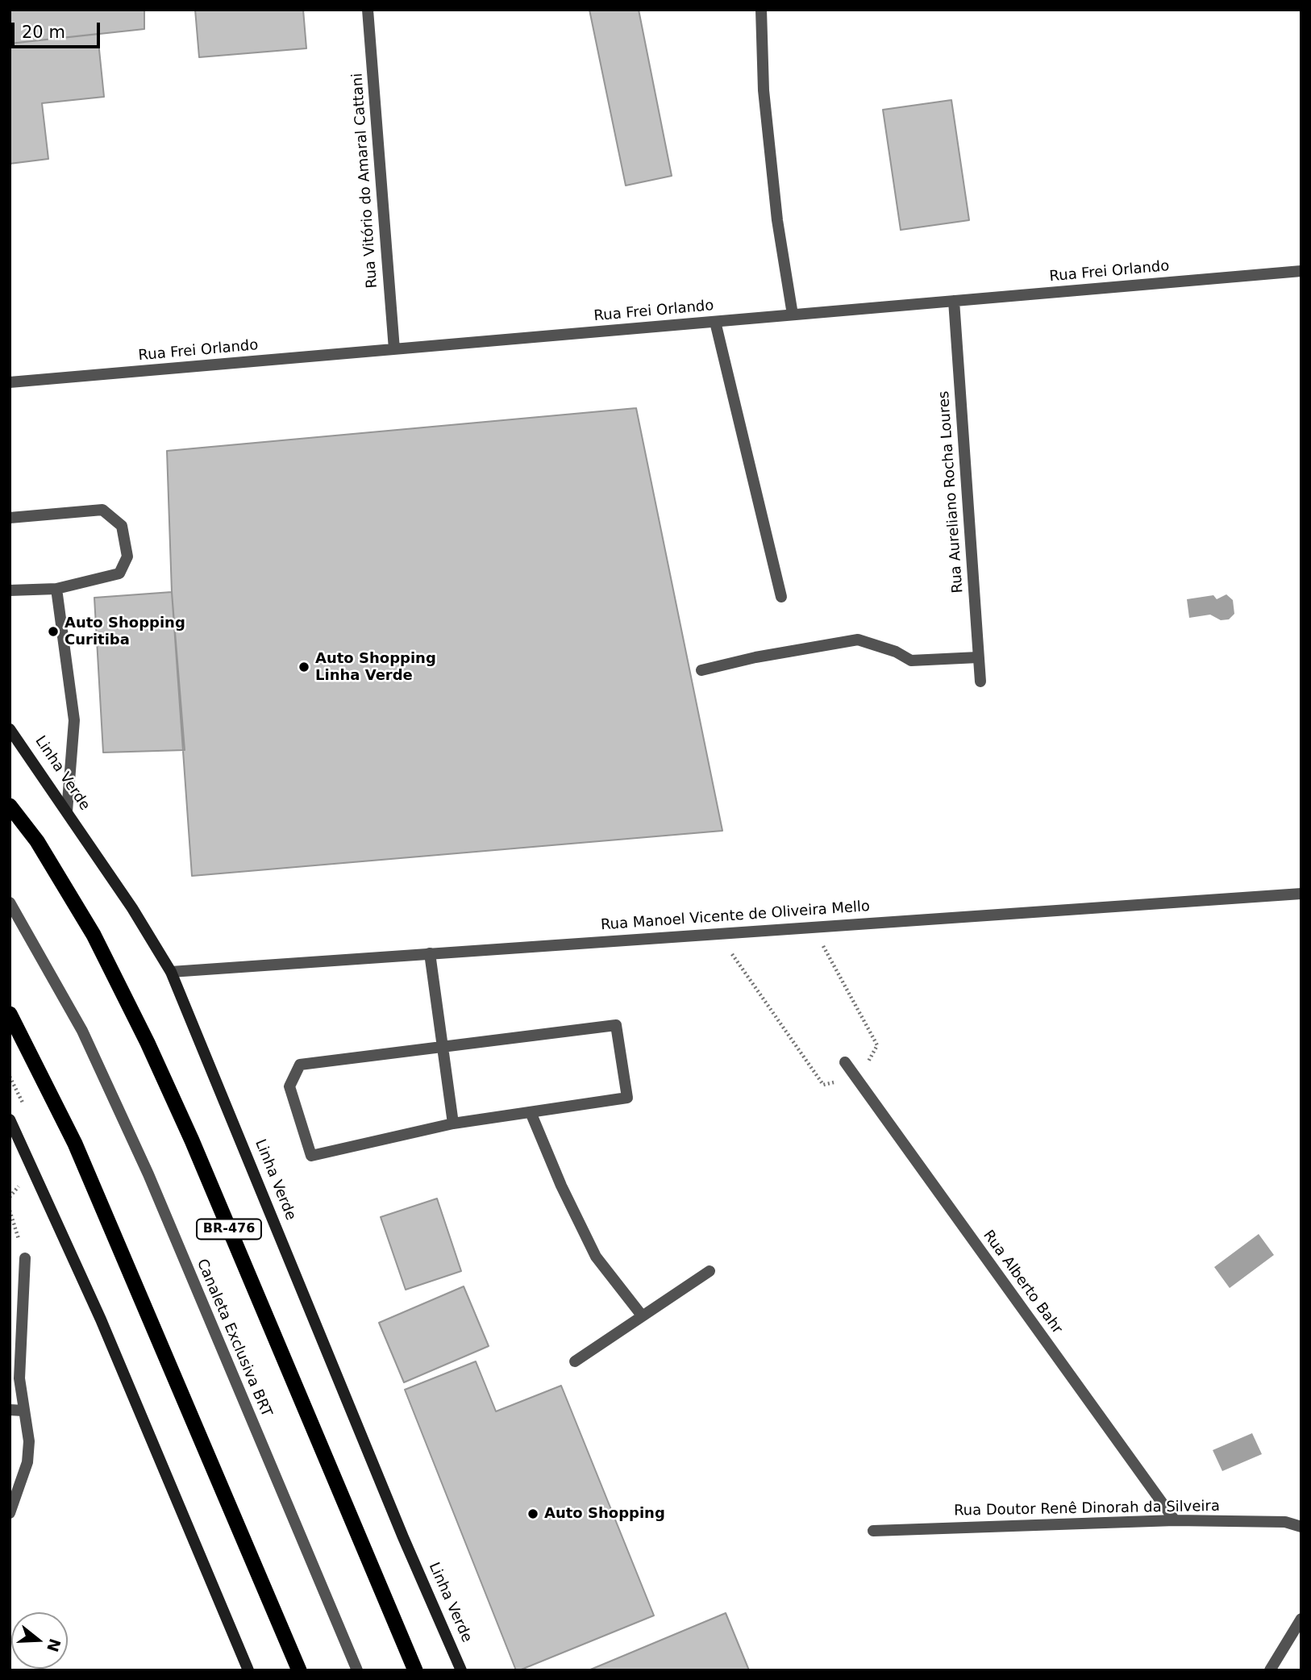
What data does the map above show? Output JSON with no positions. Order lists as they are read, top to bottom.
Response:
{
  "streets": {
    "highway": ["BR-476"],
    "main road": ["Linha Verde"],
    "street": [
      "Rua Vitório do Amaral Cattani",
      "Rua Frei Orlando",
      "Rua Aureliano Rocha Loures",
      "Rua Manoel Vicente de Oliveira Mello",
      "Rua Alberto Bahr",
      "Canaleta Exclusiva BRT",
      "Rua Doutor Renê Dinorah da Silveira"
    ]
  },
  "crossings": [
    ["Rua Vitório do Amaral Cattani", "Rua Frei Orlando"],
    ["Rua Frei Orlando", "Rua Aureliano Rocha Loures"],
    ["Linha Verde", "Rua Manoel Vicente de Oliveira Mello"],
    ["Rua Alberto Bahr", "Rua Doutor Renê Dinorah da Silveira"]
  ],
  "places": ["Auto Shopping Curitiba", "Auto Shopping Linha Verde", "Auto Shopping"],
  "scale_bar": "20 m",
  "north": "right"
}
